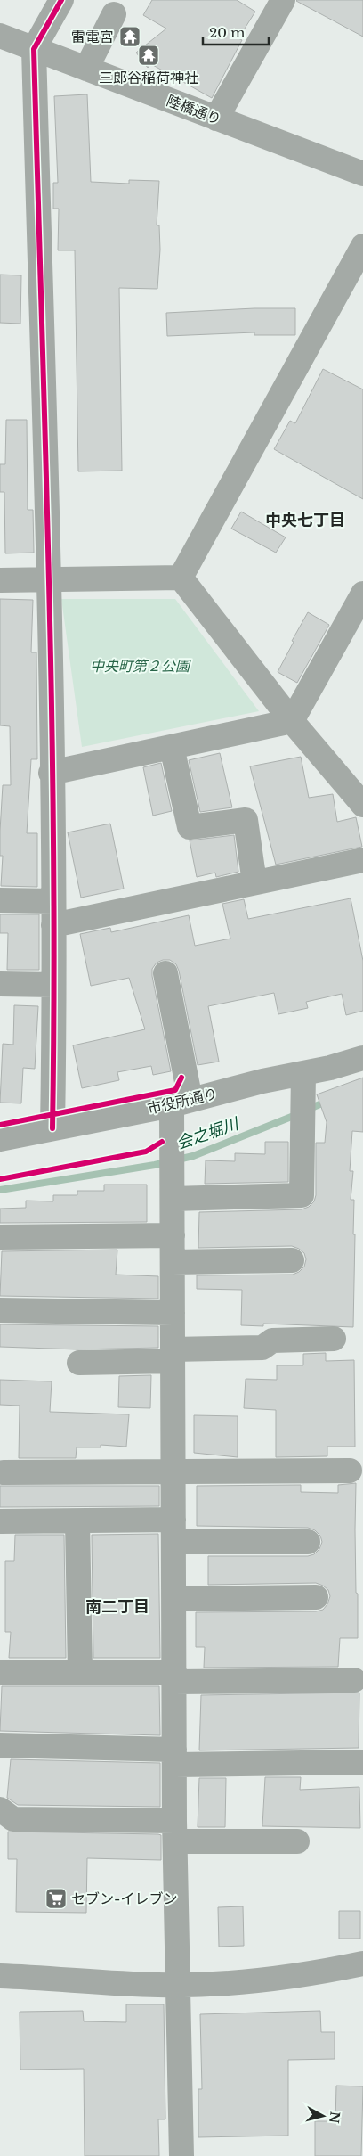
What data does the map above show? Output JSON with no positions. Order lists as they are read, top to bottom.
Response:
{
  "streets": {
    "street": ["陸橋通り", "市役所通り"]
  },
  "districts": ["中央七丁目", "南二丁目"],
  "water": ["会之堀川"],
  "parks": ["中央町第２公園"],
  "places": {
    "temple": ["雷電宮", "三郎谷稲荷神社"],
    "supermarket": ["セブン-イレブン"]
  },
  "scale_bar": "20 m",
  "north": "right"
}
